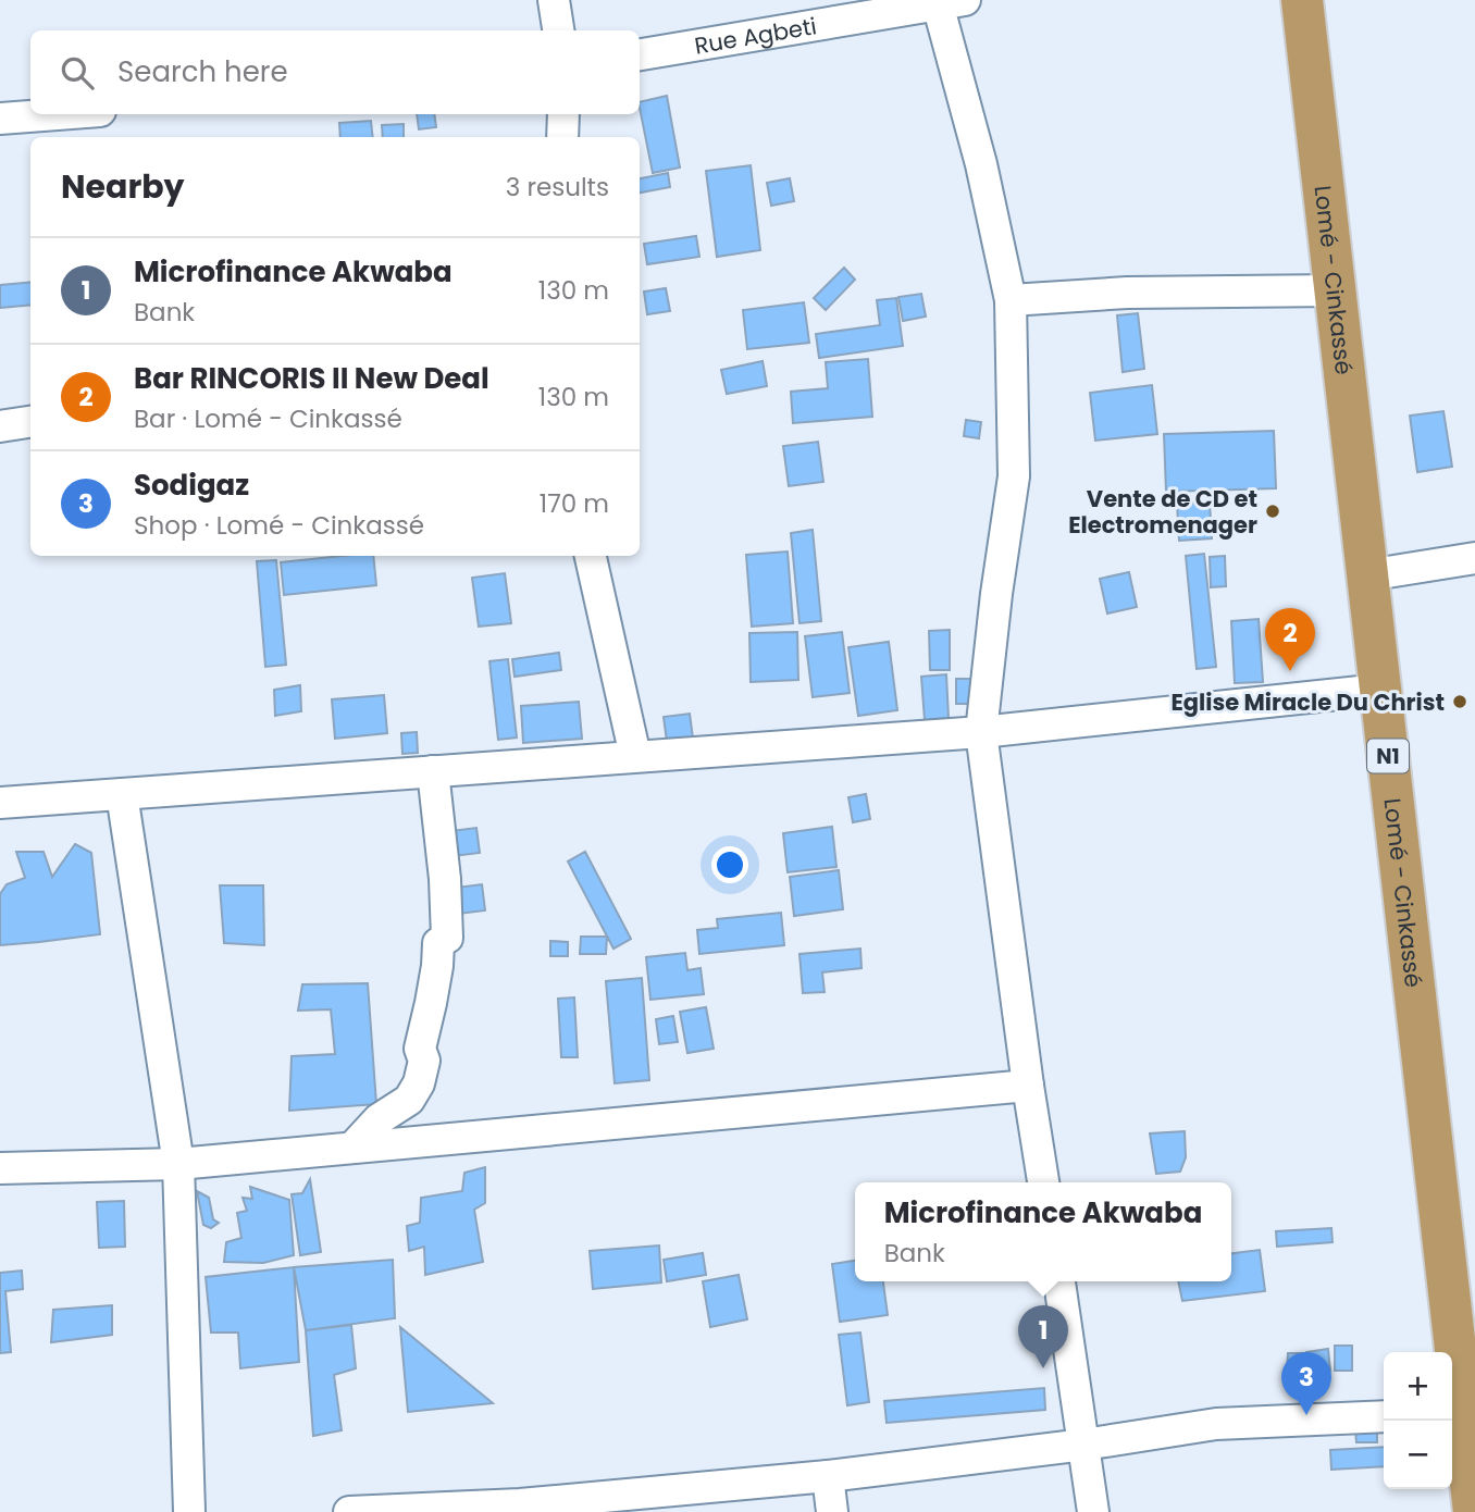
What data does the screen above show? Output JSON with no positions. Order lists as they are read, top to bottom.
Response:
{
  "streets": {
    "highway": ["Lomé - Cinkassé", "N1"],
    "street": ["Rue Agbeti"]
  },
  "places": ["Vente de CD et Electromenager", "Eglise Miracle Du Christ"],
  "page": {
    "search": "Search here",
    "heading": ["Nearby", "3 results"],
    "list": [
      {
        "mark": "1",
        "name": "Microfinance Akwaba",
        "note": "Bank",
        "value": "130 m"
      },
      {
        "mark": "2",
        "name": "Bar RINCORIS II New Deal",
        "note": "Bar · Lomé - Cinkassé",
        "value": "130 m"
      },
      {
        "mark": "3",
        "name": "Sodigaz",
        "note": "Shop · Lomé - Cinkassé",
        "value": "170 m"
      }
    ],
    "pins": ["2", "1", "3"],
    "popup": ["Microfinance Akwaba", "Bank"],
    "map_buttons": ["+", "−"]
  }
}
